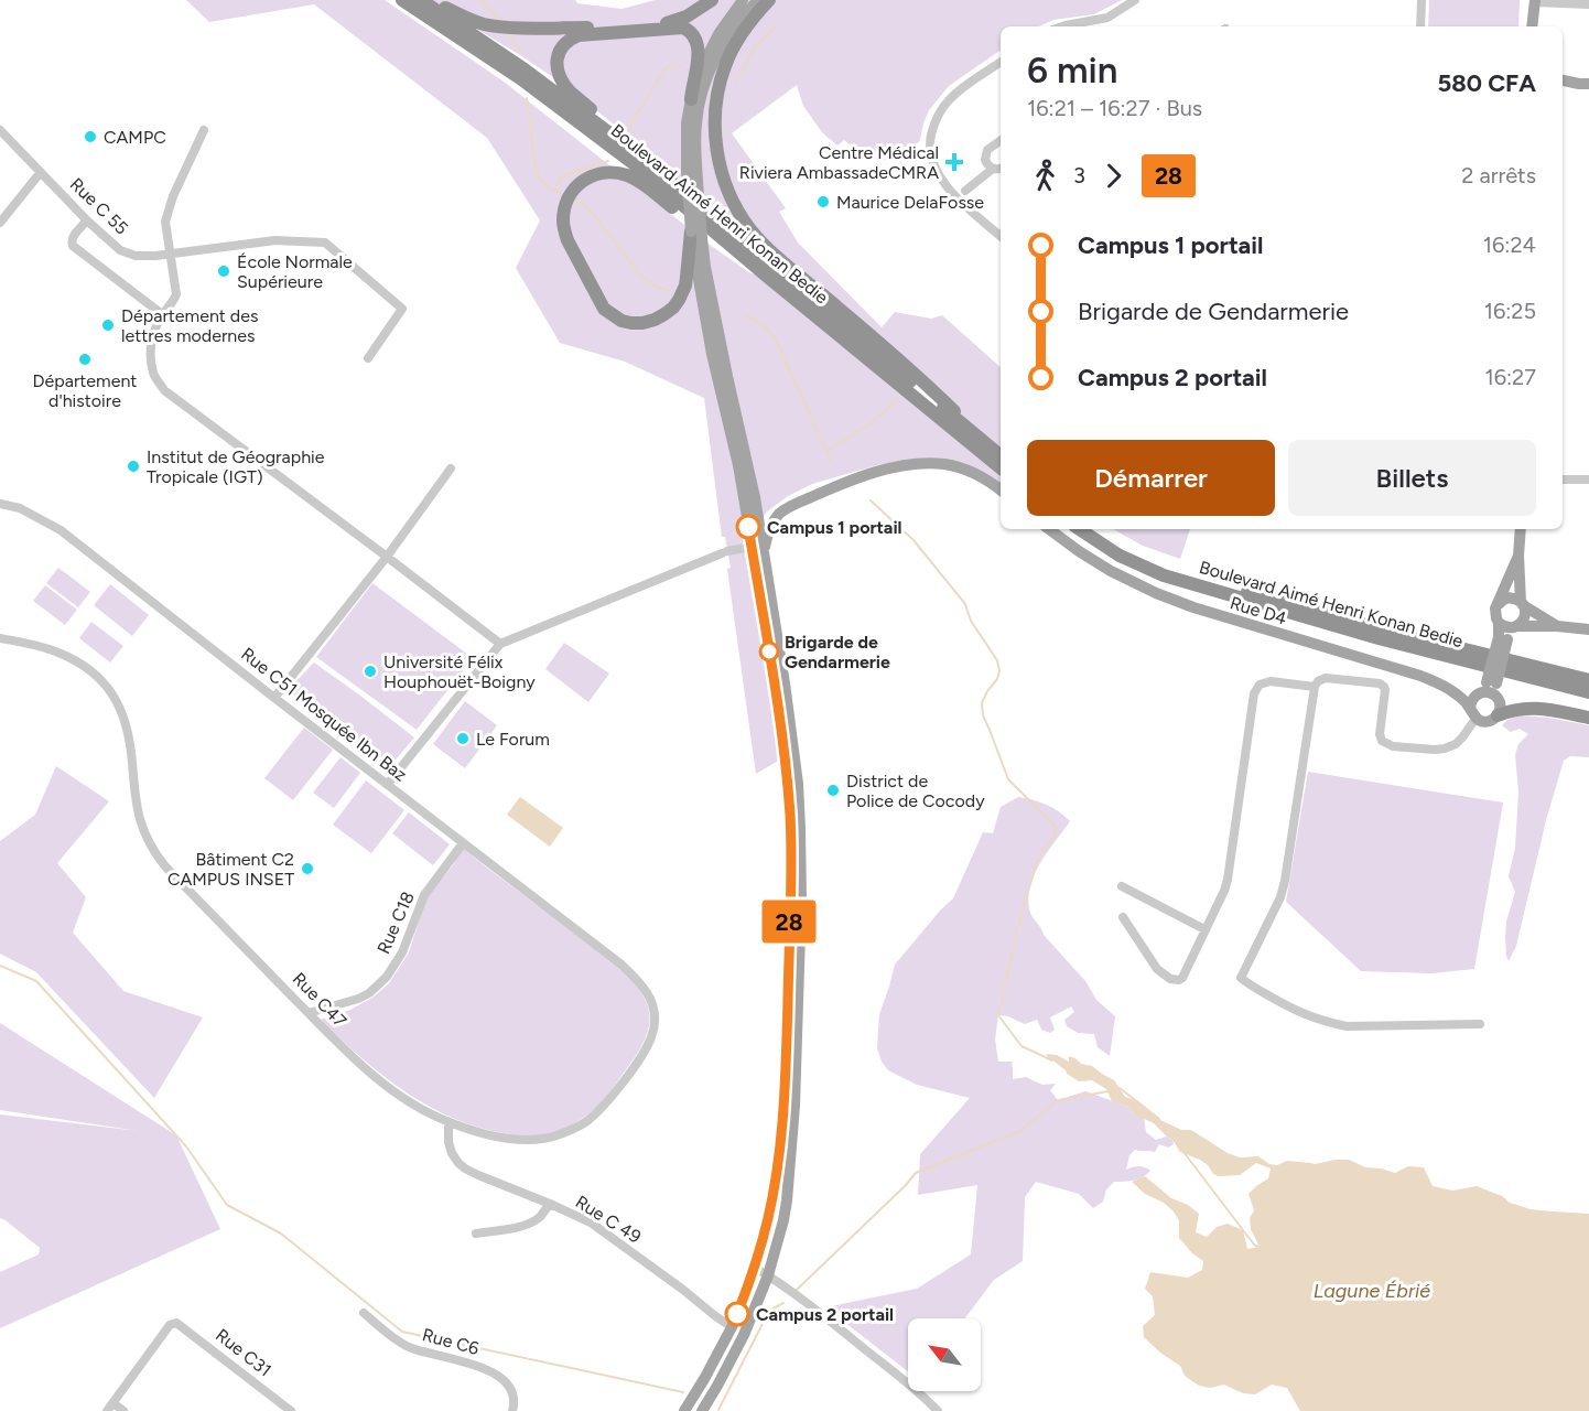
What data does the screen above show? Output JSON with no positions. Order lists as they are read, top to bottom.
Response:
{
  "streets": {
    "highway": ["Boulevard Aimé Henri Konan Bedie"],
    "main road": ["Rue D4"],
    "street": [
      "Rue C 55",
      "Rue C51 Mosquée Ibn Baz",
      "Rue C18",
      "Rue C47",
      "Rue C 49",
      "Rue C6",
      "Rue C31"
    ]
  },
  "crossings": [
    ["Rue C51 Mosquée Ibn Baz", "Rue C18"],
    ["Rue C51 Mosquée Ibn Baz", "Rue C47"],
    ["Rue C18", "Rue C47"],
    ["Rue C47", "Rue C 49"]
  ],
  "water": ["Lagune Ébrié"],
  "places": {
    "other": [
      "CAMPC",
      "Maurice DelaFosse",
      "École Normale Supérieure",
      "Département des lettres modernes",
      "Département d'histoire",
      "Institut de Géographie Tropicale (IGT)",
      "Campus 1 portail",
      "Brigarde de Gendarmerie",
      "Université Félix Houphouët-Boigny",
      "Le Forum",
      "District de Police de Cocody",
      "Bâtiment C2 CAMPUS INSET",
      "Campus 2 portail"
    ],
    "health": ["Centre Médical Riviera AmbassadeCMRA"]
  },
  "lines": ["bus line 28"],
  "north": "top left",
  "page": {
    "on_map": "28",
    "heading": ["6 min", "16:21 – 16:27 · Bus", "580 CFA"],
    "legs": ["3", "28", "2 arrêts"],
    "list": [
      {
        "name": "Campus 1 portail",
        "value": "16:24"
      },
      {
        "name": "Brigarde de Gendarmerie",
        "value": "16:25"
      },
      {
        "name": "Campus 2 portail",
        "value": "16:27"
      }
    ],
    "buttons": ["Démarrer", "Billets"]
  }
}
